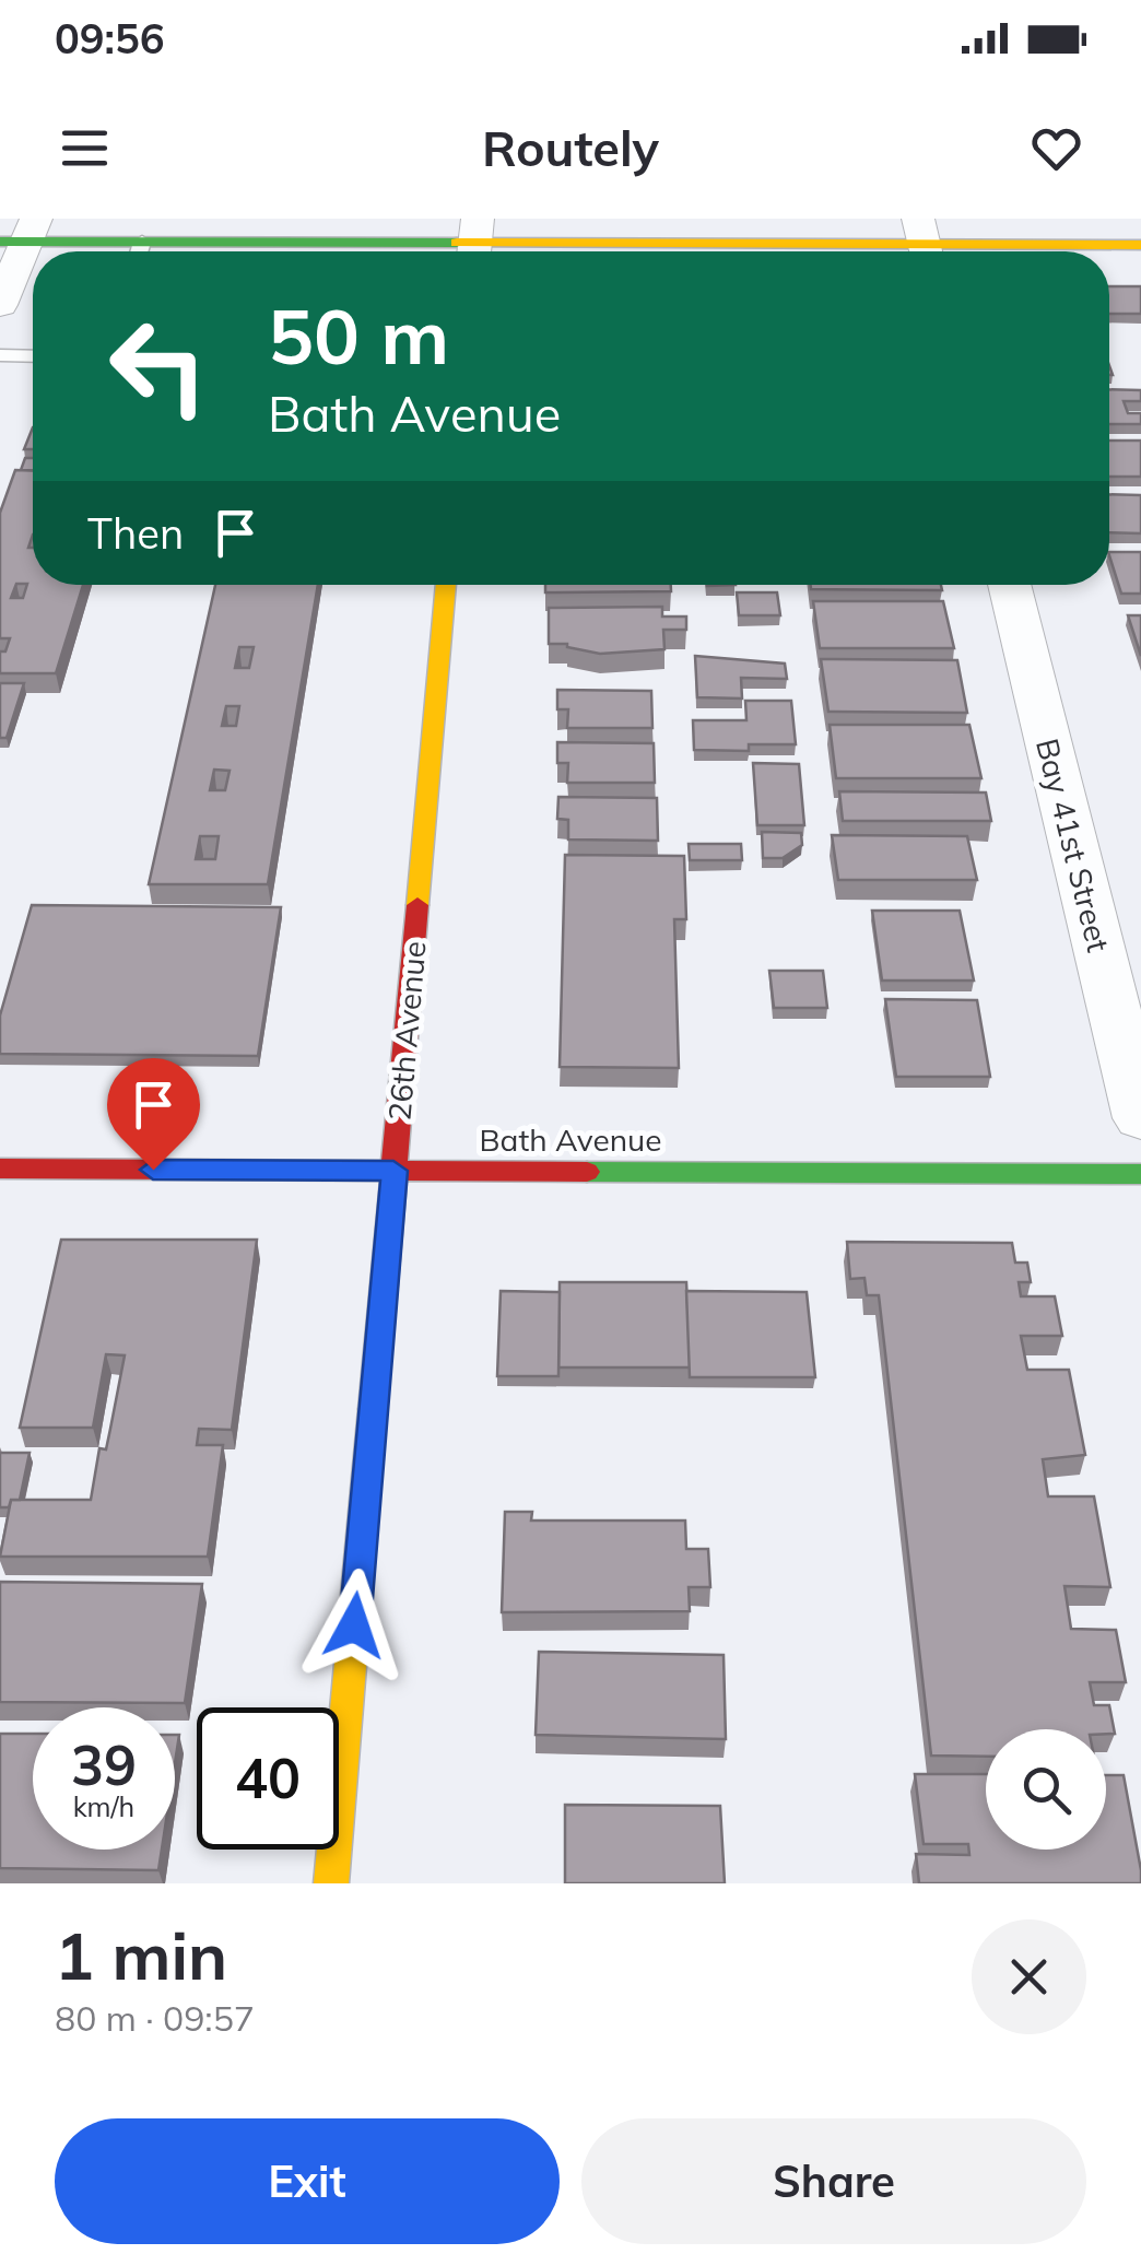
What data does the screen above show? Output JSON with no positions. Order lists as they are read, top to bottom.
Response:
{
  "streets": {
    "street": ["Bay 41st Street", "26th Avenue", "Bath Avenue"]
  },
  "crossings": [
    ["26th Avenue", "Bath Avenue"]
  ],
  "page": {
    "status": "09:56",
    "header": "Routely",
    "turn": ["50 m", "Bath Avenue"],
    "then": "Then",
    "speed": "39 km/h",
    "limit": "40",
    "heading": ["1 min", "80 m · 09:57"],
    "buttons": ["Exit", "Share"]
  }
}
